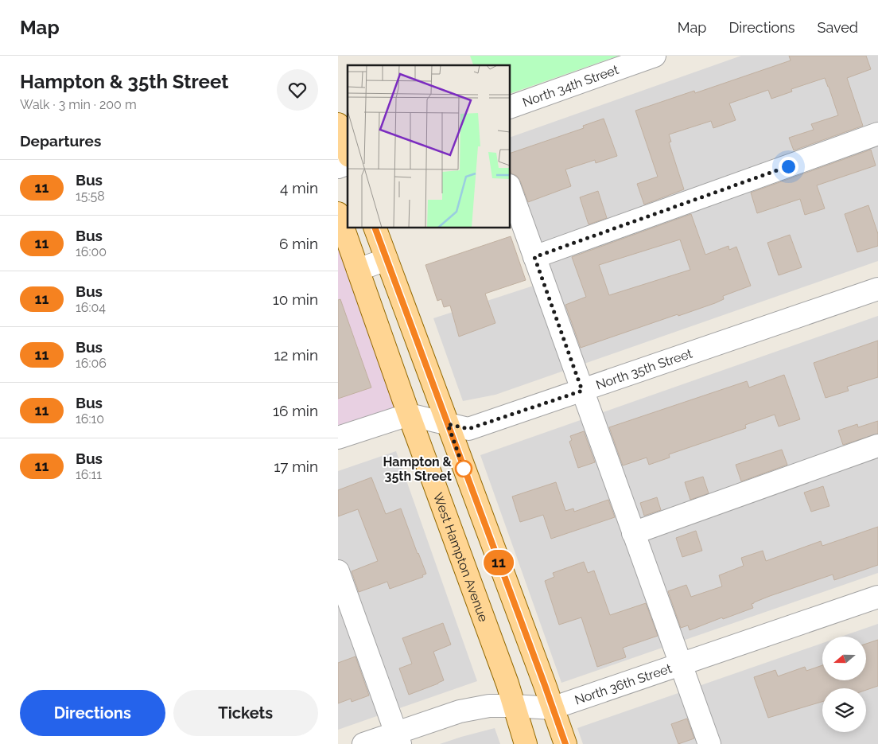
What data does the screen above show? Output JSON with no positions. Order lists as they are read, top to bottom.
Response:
{
  "streets": {
    "main road": ["West Hampton Avenue"],
    "street": ["North 34th Street", "North 35th Street", "North 36th Street"]
  },
  "crossings": [
    ["North 35th Street", "West Hampton Avenue"],
    ["West Hampton Avenue", "North 36th Street"]
  ],
  "places": ["Hampton & 35th Street"],
  "lines": ["bus line 11"],
  "north": "left",
  "page": {
    "header": "Map",
    "nav": ["Map", "Directions", "Saved"],
    "heading": [
      ["Hampton & 35th Street", "Walk · 3 min · 200 m"],
      "Departures"
    ],
    "on_map": "11",
    "list": [
      {
        "mark": "11",
        "name": "Bus",
        "note": "15:58",
        "value": "4 min"
      },
      {
        "mark": "11",
        "name": "Bus",
        "note": "16:00",
        "value": "6 min"
      },
      {
        "mark": "11",
        "name": "Bus",
        "note": "16:04",
        "value": "10 min"
      },
      {
        "mark": "11",
        "name": "Bus",
        "note": "16:06",
        "value": "12 min"
      },
      {
        "mark": "11",
        "name": "Bus",
        "note": "16:10",
        "value": "16 min"
      },
      {
        "mark": "11",
        "name": "Bus",
        "note": "16:11",
        "value": "17 min"
      }
    ],
    "buttons": ["Directions", "Tickets"]
  }
}
